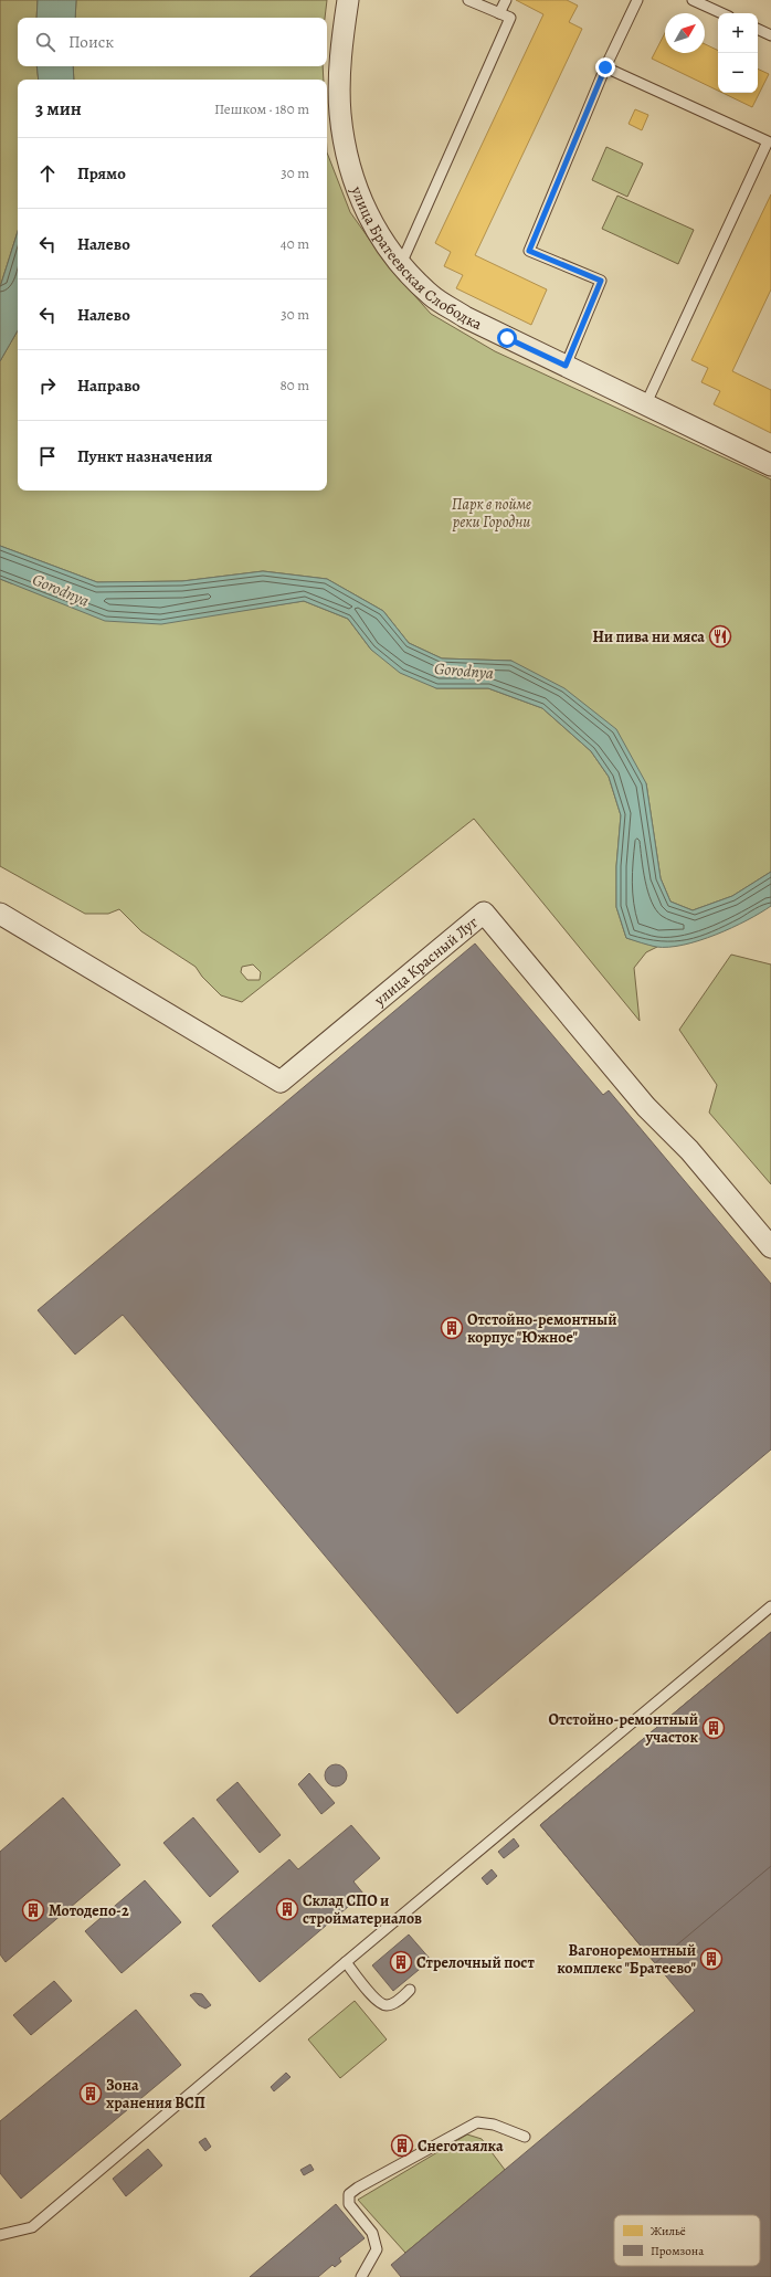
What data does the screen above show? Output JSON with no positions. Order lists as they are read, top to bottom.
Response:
{
  "streets": {
    "street": ["улица Братеевская Слободка", "улица Красный Луг"]
  },
  "water": ["Gorodnya"],
  "parks": ["Парк в пойме реки Городни"],
  "places": {
    "restaurant": ["Ни пива ни мяса"],
    "building": [
      "Отстойно-ремонтный корпус \"Южное\"",
      "Отстойно-ремонтный участок",
      "Склад СПО и стройматериалов",
      "Мотодепо-2",
      "Вагоноремонтный комплекс \"Братеево\"",
      "Стрелочный пост",
      "Зона хранения ВСП",
      "Снеготаялка"
    ]
  },
  "legend": ["Жильё", "Промзона"],
  "north": "top right",
  "page": {
    "map_buttons": ["+", "−"],
    "search": "Поиск",
    "heading": ["3 мин", "Пешком · 180 m"],
    "list": [
      ["Прямо", "30 m"],
      ["Налево", "40 m"],
      ["Налево", "30 m"],
      ["Направо", "80 m"],
      "Пункт назначения"
    ]
  }
}
